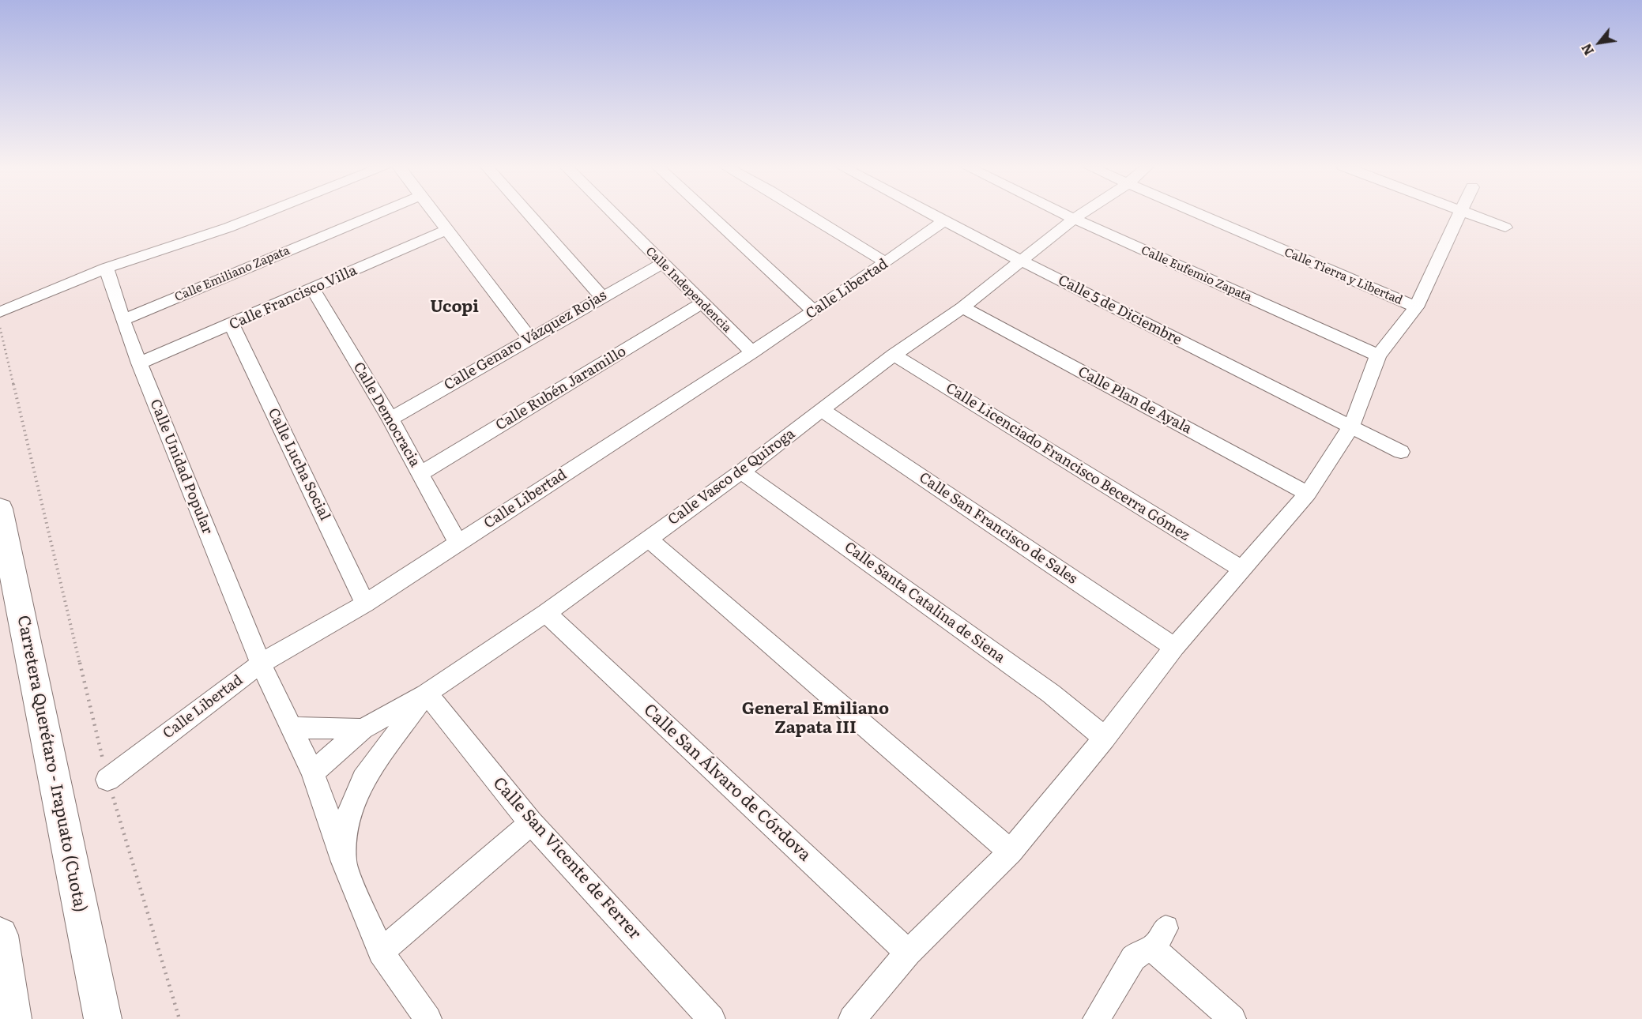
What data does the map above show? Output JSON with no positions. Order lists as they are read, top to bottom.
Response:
{
  "streets": {
    "highway": ["Carretera Querétaro - Irapuato (Cuota)"],
    "street": [
      "Calle Emiliano Zapata",
      "Calle Eufemio Zapata",
      "Calle Tierra y Libertad",
      "Calle Libertad",
      "Calle Independencia",
      "Calle Francisco Villa",
      "Calle 5 de Diciembre",
      "Calle Genaro Vázquez Rojas",
      "Calle Rubén Jaramillo",
      "Calle Plan de Ayala",
      "Calle Democracia",
      "Calle Licenciado Francisco Becerra Gómez",
      "Calle Lucha Social",
      "Calle Unidad Popular",
      "Calle Vasco de Quiroga",
      "Calle San Francisco de Sales",
      "Calle Santa Catalina de Siena",
      "Calle San Álvaro de Córdova",
      "Calle San Vicente de Ferrer"
    ]
  },
  "crossings": [
    ["Calle Emiliano Zapata", "Calle Unidad Popular"],
    ["Calle Eufemio Zapata", "Calle Vasco de Quiroga"],
    ["Calle Libertad", "Calle Independencia"],
    ["Calle Libertad", "Calle 5 de Diciembre"],
    ["Calle Libertad", "Calle Democracia"],
    ["Calle Libertad", "Calle Lucha Social"],
    ["Calle Libertad", "Calle Unidad Popular"],
    ["Calle Independencia", "Calle Genaro Vázquez Rojas"],
    ["Calle Independencia", "Calle Rubén Jaramillo"],
    ["Calle Francisco Villa", "Calle Democracia"],
    ["Calle Francisco Villa", "Calle Lucha Social"],
    ["Calle Francisco Villa", "Calle Unidad Popular"],
    ["Calle 5 de Diciembre", "Calle Vasco de Quiroga"],
    ["Calle Genaro Vázquez Rojas", "Calle Democracia"],
    ["Calle Rubén Jaramillo", "Calle Democracia"],
    ["Calle Plan de Ayala", "Calle Vasco de Quiroga"],
    ["Calle Licenciado Francisco Becerra Gómez", "Calle Vasco de Quiroga"],
    ["Calle Unidad Popular", "Calle Vasco de Quiroga"],
    ["Calle Vasco de Quiroga", "Calle San Francisco de Sales"],
    ["Calle Vasco de Quiroga", "Calle Santa Catalina de Siena"],
    ["Calle Vasco de Quiroga", "Calle San Álvaro de Córdova"],
    ["Calle Vasco de Quiroga", "Calle San Vicente de Ferrer"]
  ],
  "districts": ["Ucopi", "General Emiliano Zapata III"],
  "north": "bottom left"
}
